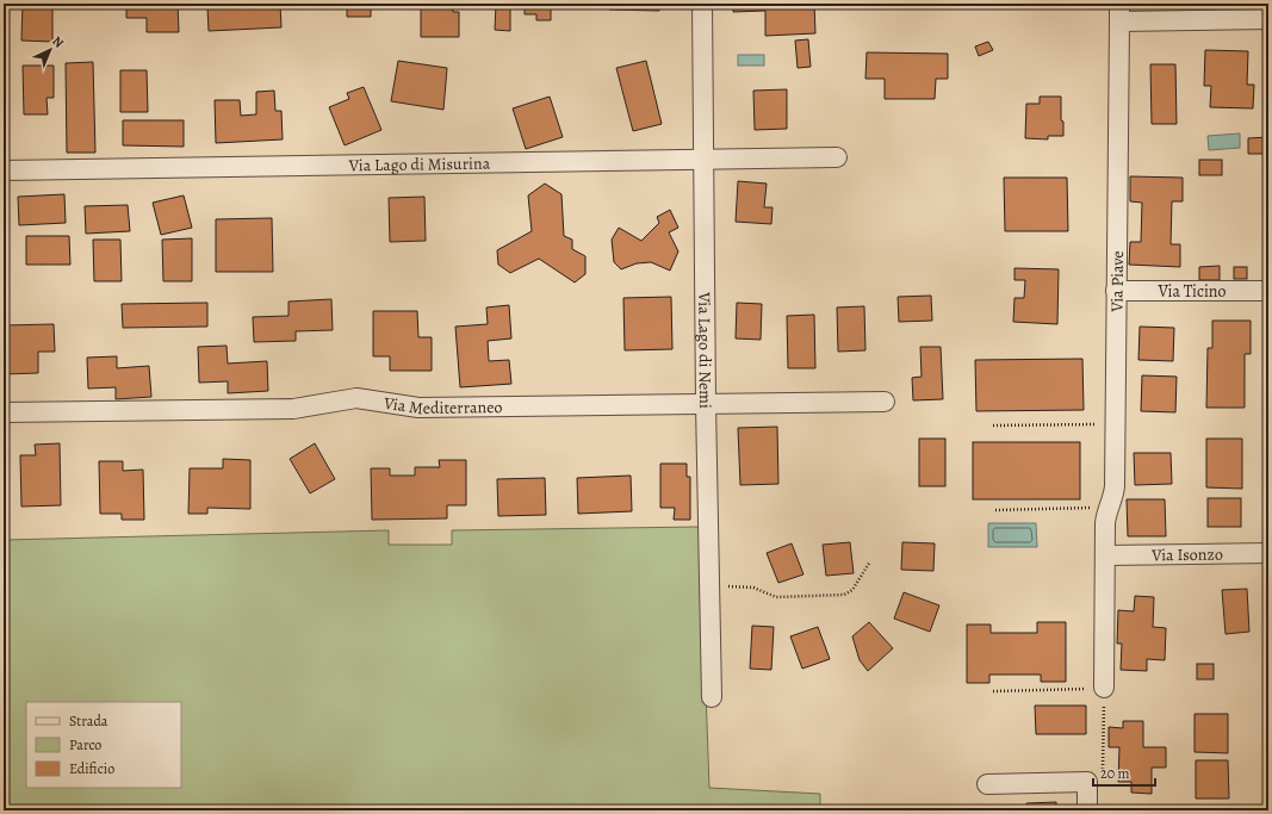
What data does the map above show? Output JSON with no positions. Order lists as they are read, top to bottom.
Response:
{
  "streets": {
    "street": [
      "Via Lago di Misurina",
      "Via Piave",
      "Via Ticino",
      "Via Lago di Nemi",
      "Via Mediterraneo",
      "Via Isonzo"
    ]
  },
  "crossings": [
    ["Via Lago di Misurina", "Via Lago di Nemi"],
    ["Via Piave", "Via Ticino"],
    ["Via Piave", "Via Isonzo"],
    ["Via Lago di Nemi", "Via Mediterraneo"]
  ],
  "legend": ["Strada", "Parco", "Edificio"],
  "scale_bar": "20 m",
  "north": "top right"
}
